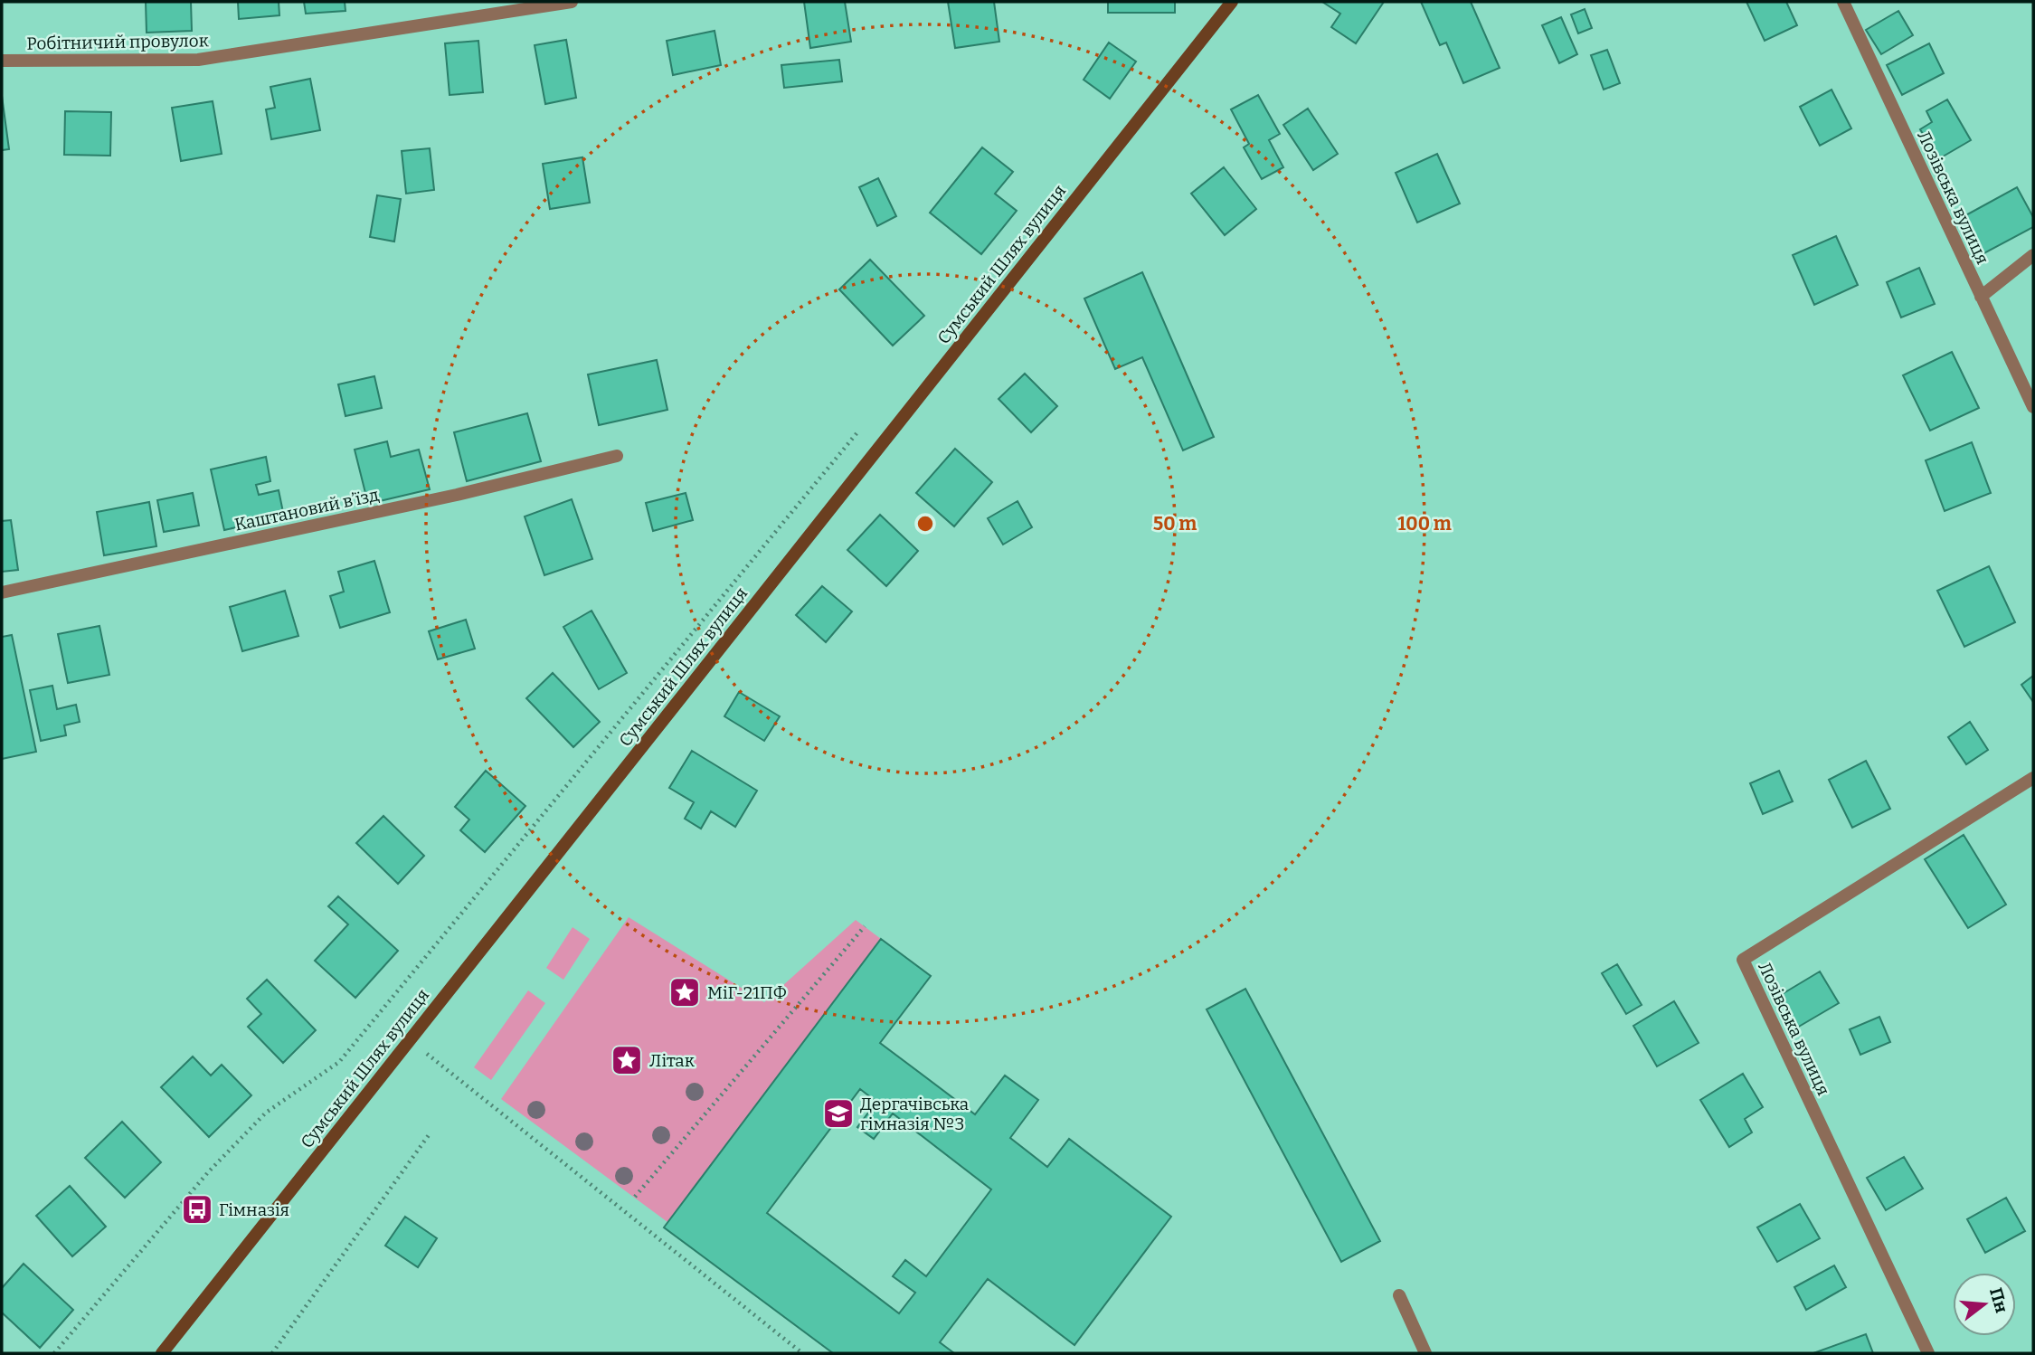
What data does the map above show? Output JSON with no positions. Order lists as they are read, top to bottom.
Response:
{
  "streets": {
    "main road": ["Сумський Шлях вулиця"],
    "street": ["Робітничий провулок", "Лозівська вулиця", "Каштановий в’їзд"]
  },
  "places": {
    "place": ["МіГ-21ПФ", "Літак"],
    "school or university": ["Дергачівська гімназія №3"],
    "bus stop": ["Гімназія"]
  },
  "north": "right",
  "rings": ["50 m", "100 m"]
}
